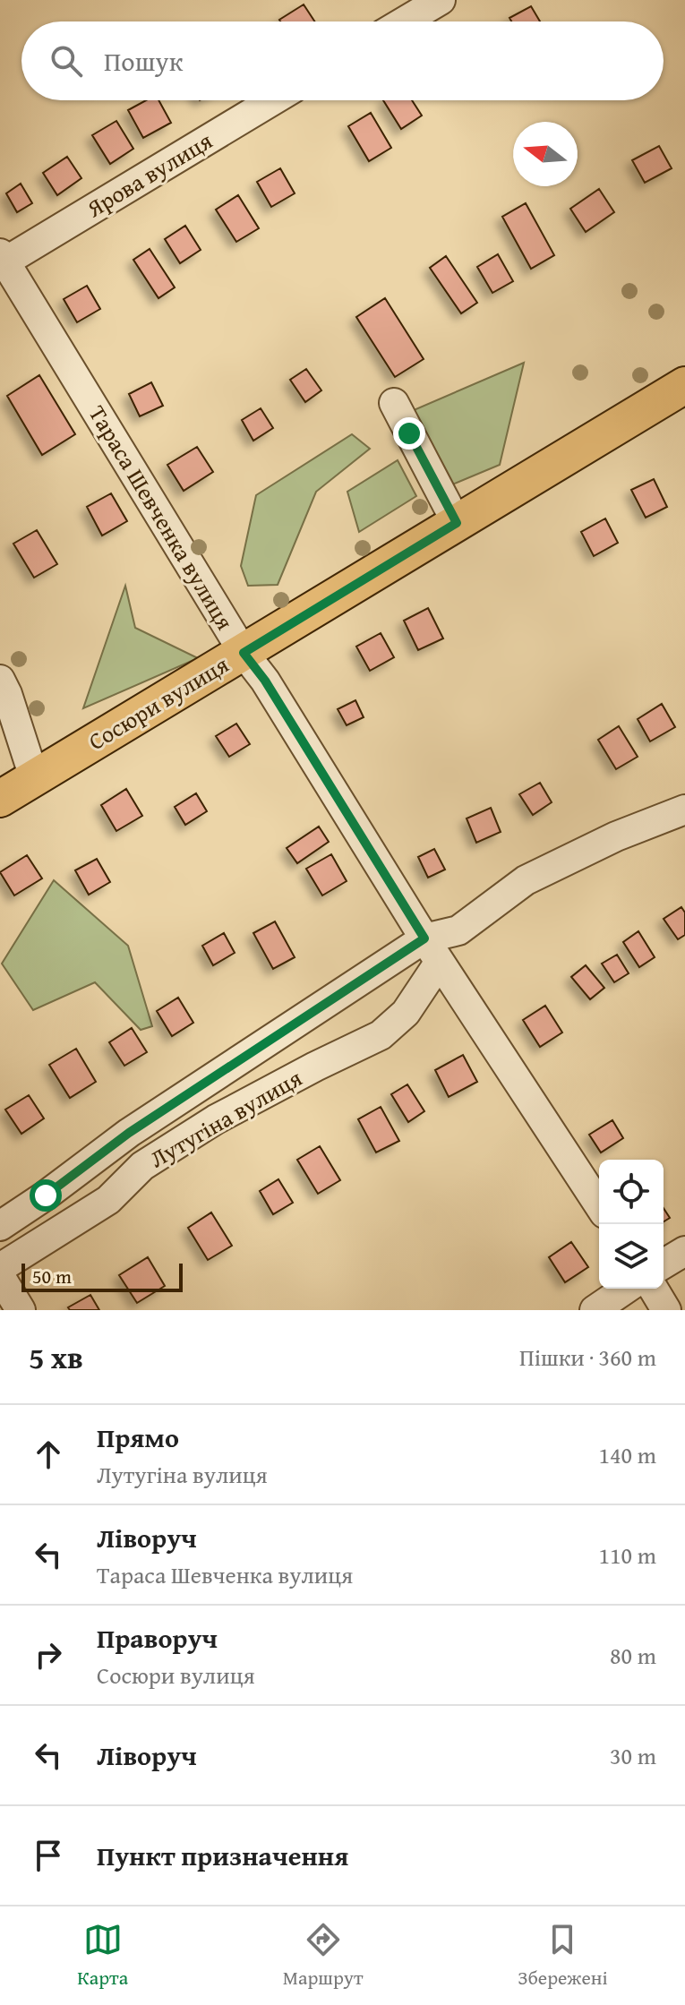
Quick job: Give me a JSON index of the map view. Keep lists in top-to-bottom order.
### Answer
{
  "streets": {
    "main road": ["Сосюри вулиця"],
    "street": ["Ярова вулиця", "Тараса Шевченка вулиця", "Лутугіна вулиця"]
  },
  "crossings": [
    ["Ярова вулиця", "Тараса Шевченка вулиця"],
    ["Тараса Шевченка вулиця", "Сосюри вулиця"],
    ["Тараса Шевченка вулиця", "Лутугіна вулиця"]
  ],
  "scale_bar": "50 m",
  "north": "left",
  "page": {
    "search": "Пошук",
    "scale": "50 m",
    "heading": ["5 хв", "Пішки · 360 m"],
    "list": [
      ["Прямо", "Лутугіна вулиця", "140 m"],
      ["Ліворуч", "Тараса Шевченка вулиця", "110 m"],
      ["Праворуч", "Сосюри вулиця", "80 m"],
      ["Ліворуч", "30 m"],
      "Пункт призначення"
    ],
    "nav": ["Карта", "Маршрут", "Збережені"]
  }
}
